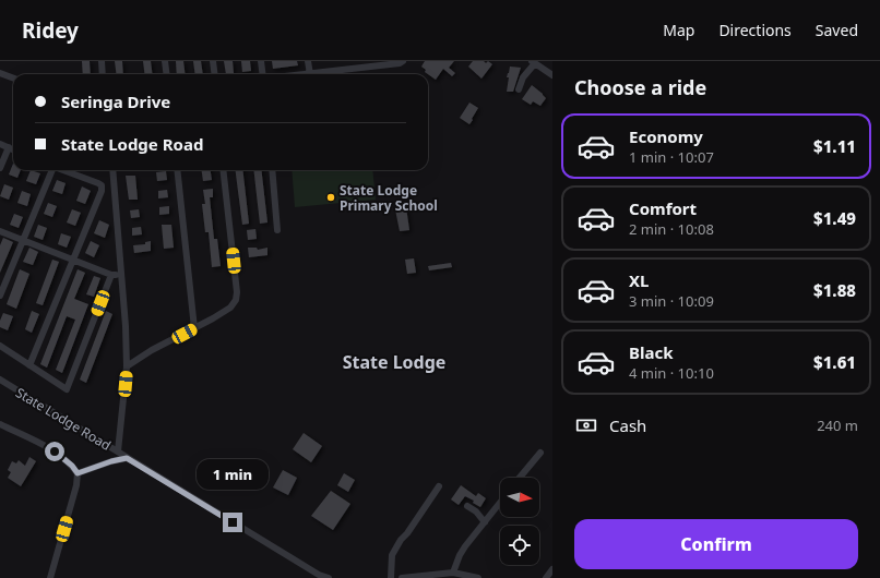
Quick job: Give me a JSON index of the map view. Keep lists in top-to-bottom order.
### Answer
{
  "streets": {
    "street": ["State Lodge Road"]
  },
  "districts": ["State Lodge"],
  "places": ["State Lodge Primary School"],
  "north": "right",
  "page": {
    "header": "Ridey",
    "nav": ["Map", "Directions", "Saved"],
    "heading": "Choose a ride",
    "banner": ["Seringa Drive", "State Lodge Road"],
    "list": [
      {
        "name": "Economy",
        "note": "1 min · 10:07",
        "value": "$1.11"
      },
      {
        "name": "Comfort",
        "note": "2 min · 10:08",
        "value": "$1.49"
      },
      {
        "name": "XL",
        "note": "3 min · 10:09",
        "value": "$1.88"
      },
      {
        "name": "Black",
        "note": "4 min · 10:10",
        "value": "$1.61"
      }
    ],
    "pay": ["Cash", "240 m"],
    "bubble": "1 min",
    "buttons": "Confirm"
  }
}
